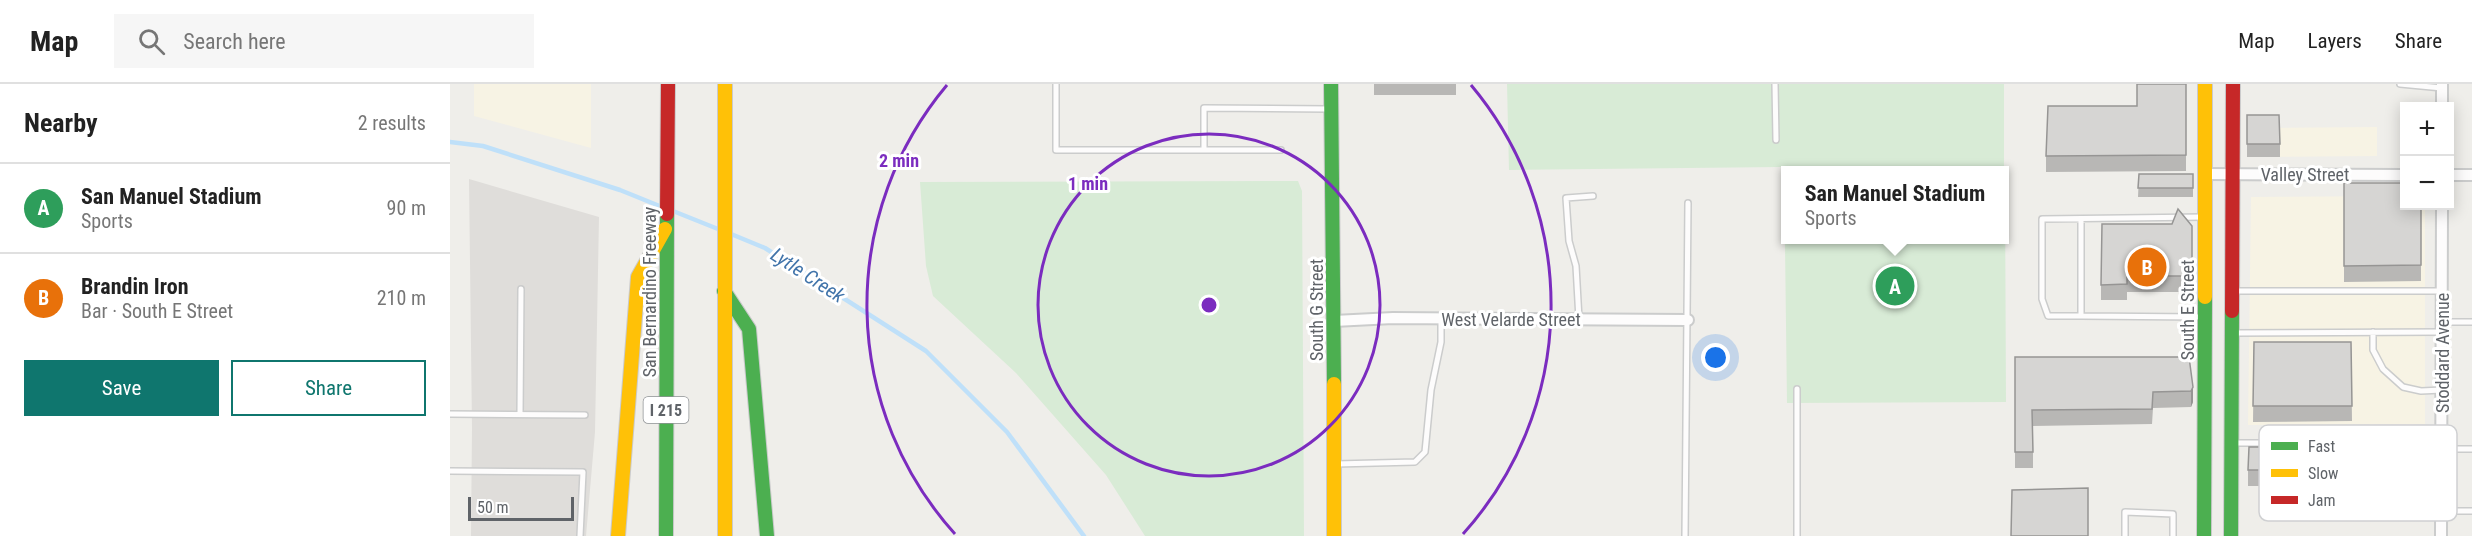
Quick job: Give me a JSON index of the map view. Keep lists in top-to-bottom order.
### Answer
{
  "streets": {
    "main road": [
      "San Bernardino Freeway",
      "South G Street",
      "South E Street",
      "I 215"
    ],
    "street": ["Valley Street", "West Velarde Street", "Stoddard Avenue"]
  },
  "crossings": [
    ["Valley Street", "South E Street"],
    ["South G Street", "West Velarde Street"]
  ],
  "water": ["Lytle Creek"],
  "legend": ["Fast", "Slow", "Jam"],
  "scale_bar": "50 m",
  "page": {
    "header": "Map",
    "search": "Search here",
    "nav": ["Map", "Layers", "Share"],
    "heading": ["Nearby", "2 results"],
    "map_buttons": ["+", "−"],
    "list": [
      {
        "mark": "A",
        "name": "San Manuel Stadium",
        "note": "Sports",
        "value": "90 m"
      },
      {
        "mark": "B",
        "name": "Brandin Iron",
        "note": "Bar · South E Street",
        "value": "210 m"
      }
    ],
    "popup": ["San Manuel Stadium", "Sports"],
    "pins": ["B", "A"],
    "buttons": ["Save", "Share"],
    "scale": "50 m"
  },
  "rings": ["2 min", "1 min"]
}
